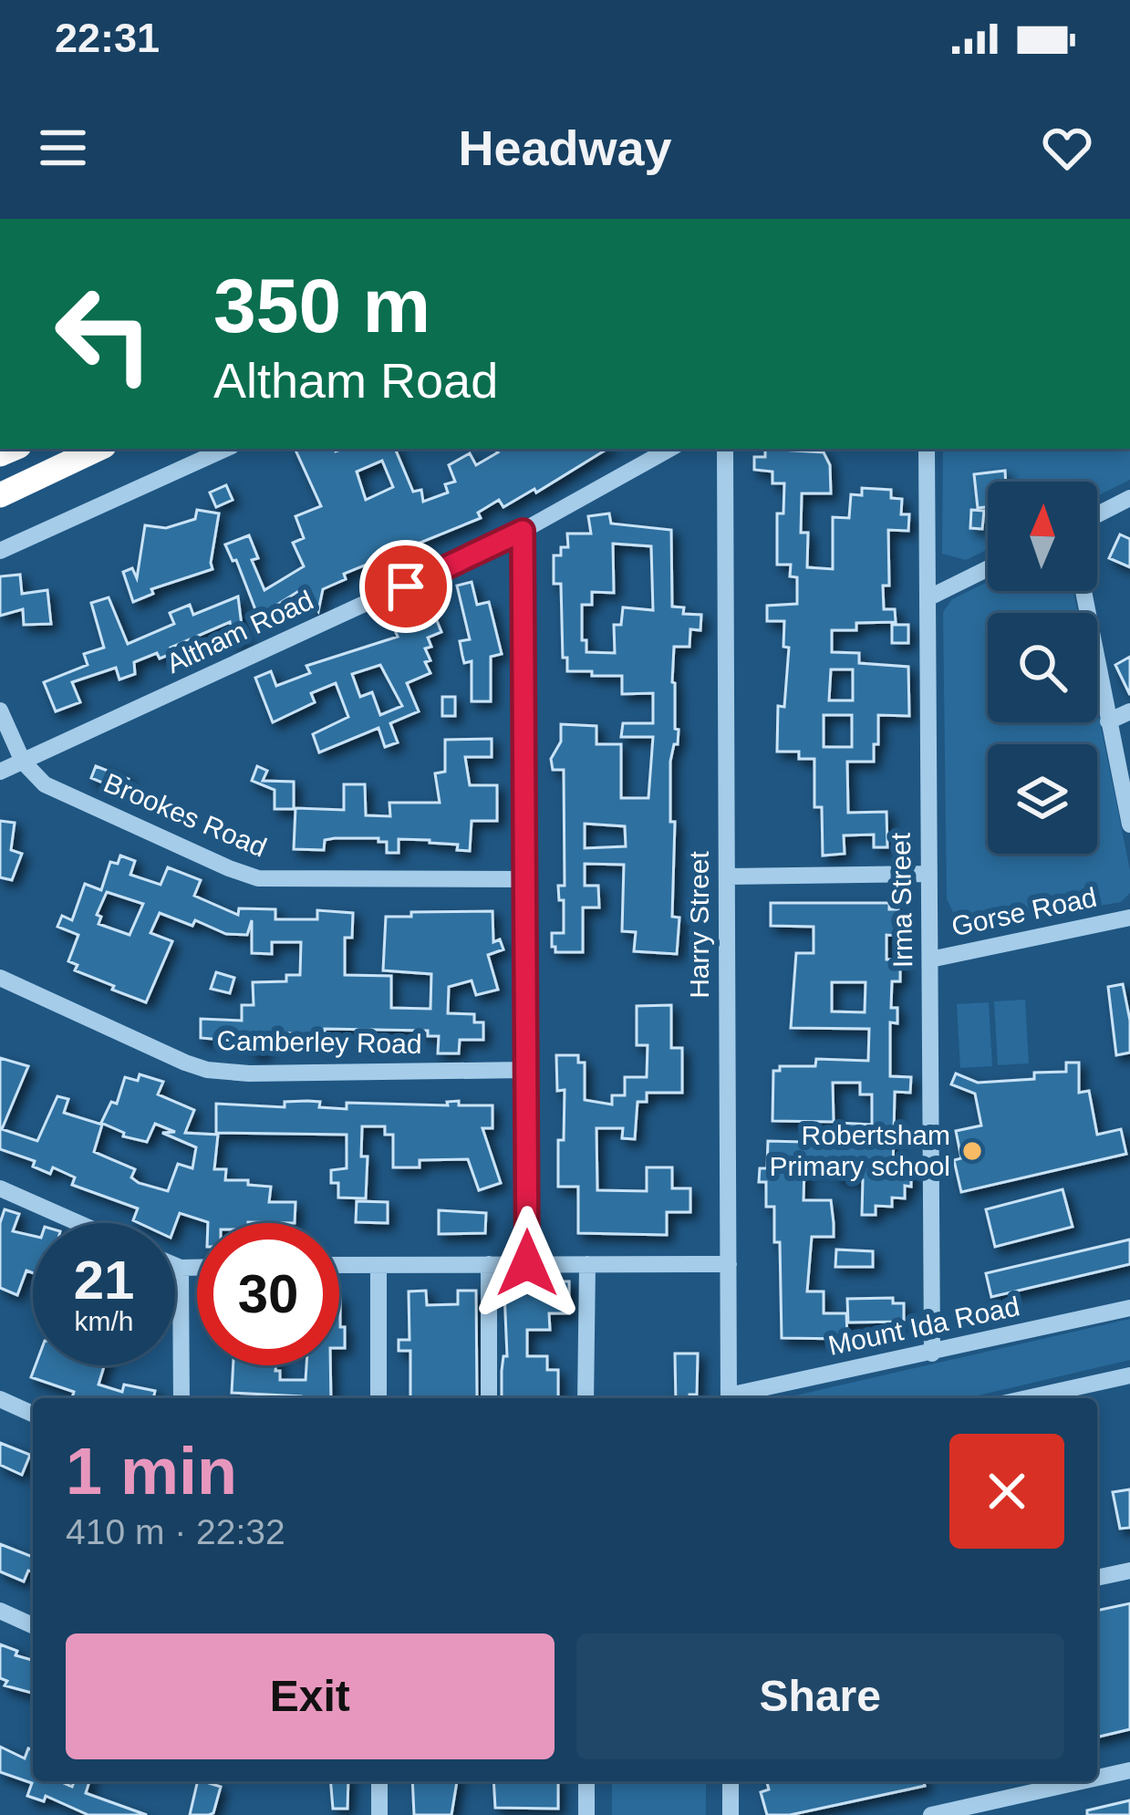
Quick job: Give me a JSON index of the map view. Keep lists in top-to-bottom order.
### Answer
{
  "streets": {
    "street": [
      "Altham Road",
      "Brookes Road",
      "Irma Street",
      "Gorse Road",
      "Harry Street",
      "Camberley Road",
      "Mount Ida Road"
    ]
  },
  "crossings": [
    ["Altham Road", "Brookes Road"],
    ["Irma Street", "Gorse Road"],
    ["Irma Street", "Mount Ida Road"]
  ],
  "places": ["Robertsham Primary school"],
  "north": "top",
  "page": {
    "status": "22:31",
    "header": "Headway",
    "turn": ["350 m", "Altham Road"],
    "speed": "21 km/h",
    "limit": "30",
    "heading": ["1 min", "410 m · 22:32"],
    "buttons": ["Exit", "Share"]
  }
}
